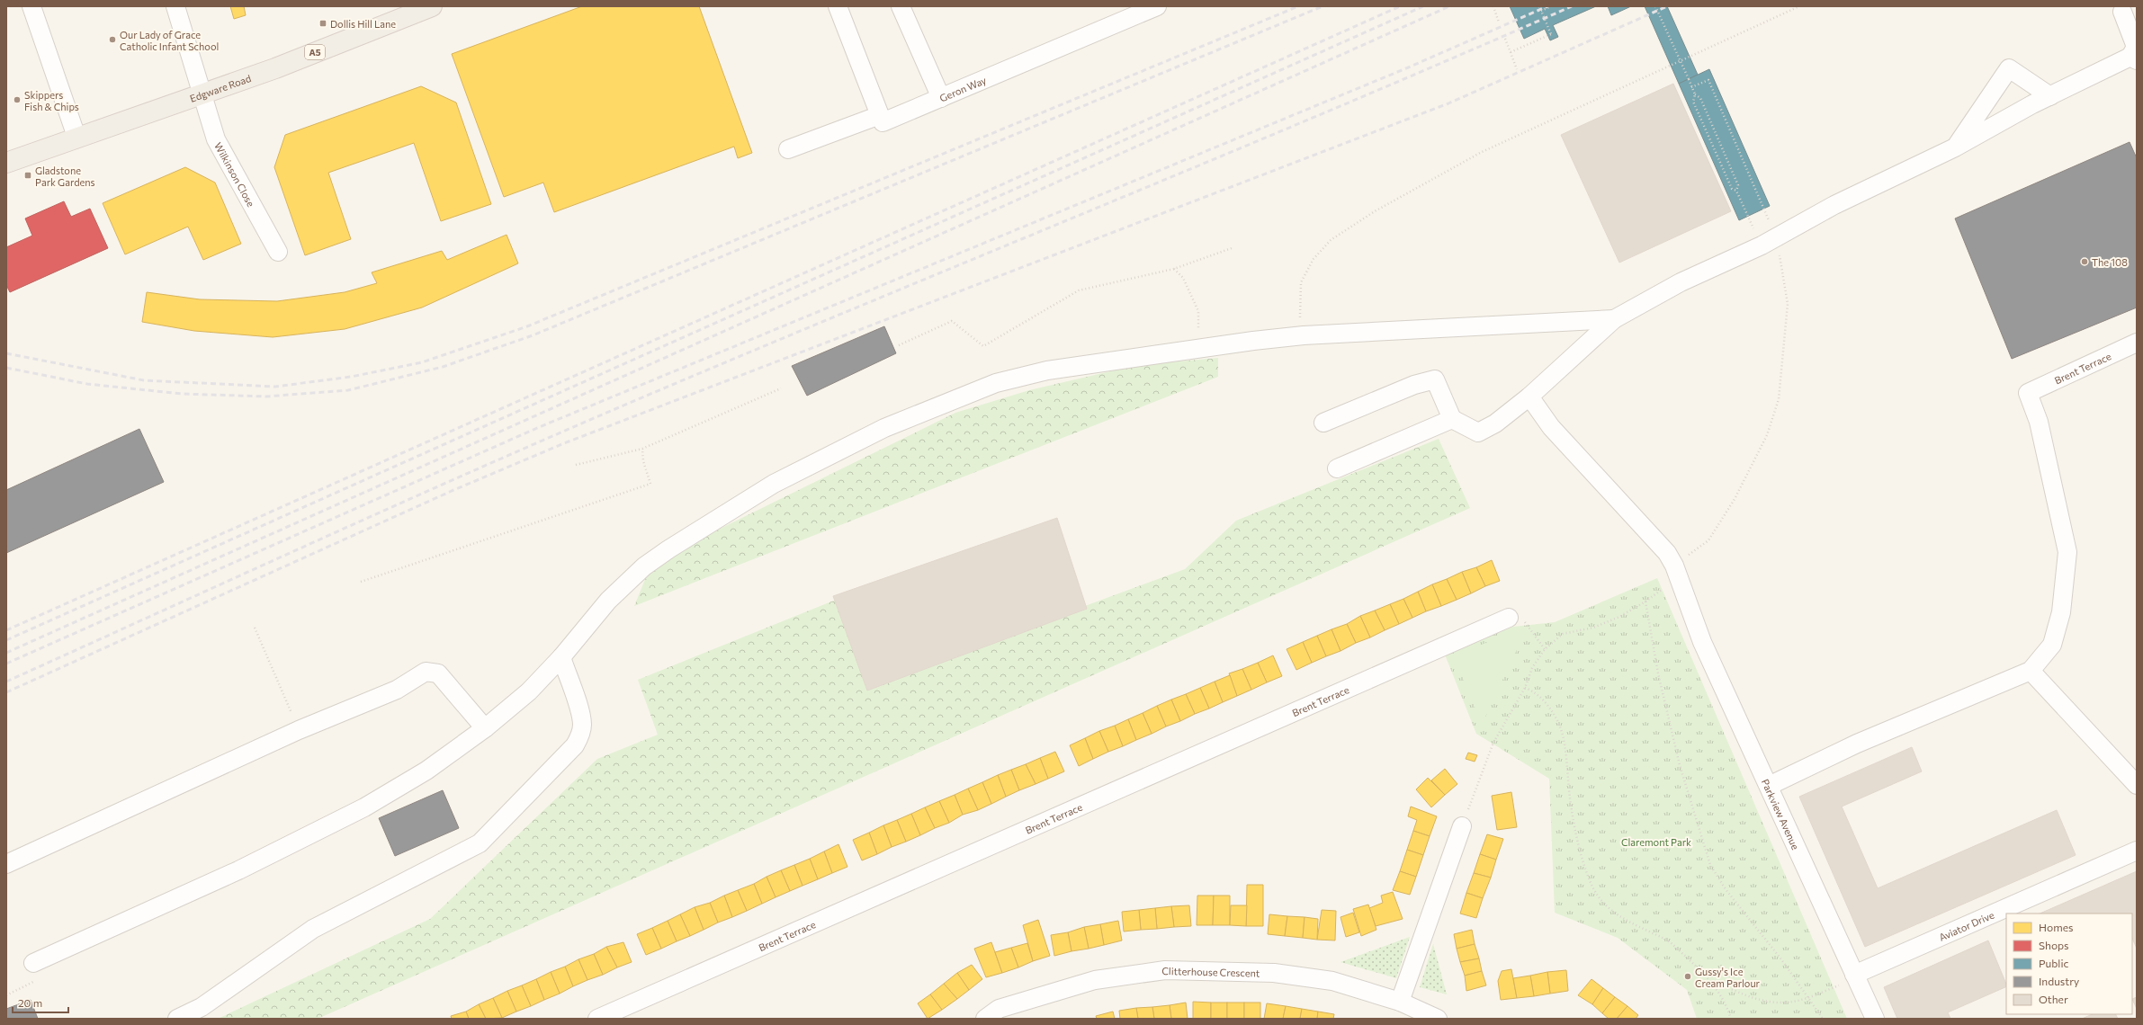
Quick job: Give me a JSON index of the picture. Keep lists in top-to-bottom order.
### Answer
{
  "streets": {
    "main road": ["A5", "Edgware Road"],
    "street": [
      "Geron Way",
      "Wilkinson Close",
      "Brent Terrace",
      "Parkview Avenue",
      "Aviator Drive",
      "Clitterhouse Crescent"
    ]
  },
  "crossings": [
    ["Edgware Road", "Wilkinson Close"],
    ["Parkview Avenue", "Aviator Drive"]
  ],
  "parks": ["Claremont Park"],
  "places": {
    "transit": ["Dollis Hill Lane", "Gladstone Park Gardens"],
    "other": [
      "Our Lady of Grace Catholic Infant School",
      "Skippers Fish & Chips",
      "The 108",
      "Gussy's Ice Cream Parlour"
    ]
  },
  "legend": [
    "Homes",
    "Shops",
    "Public",
    "Industry",
    "Other"
  ],
  "scale_bar": "20 m"
}
